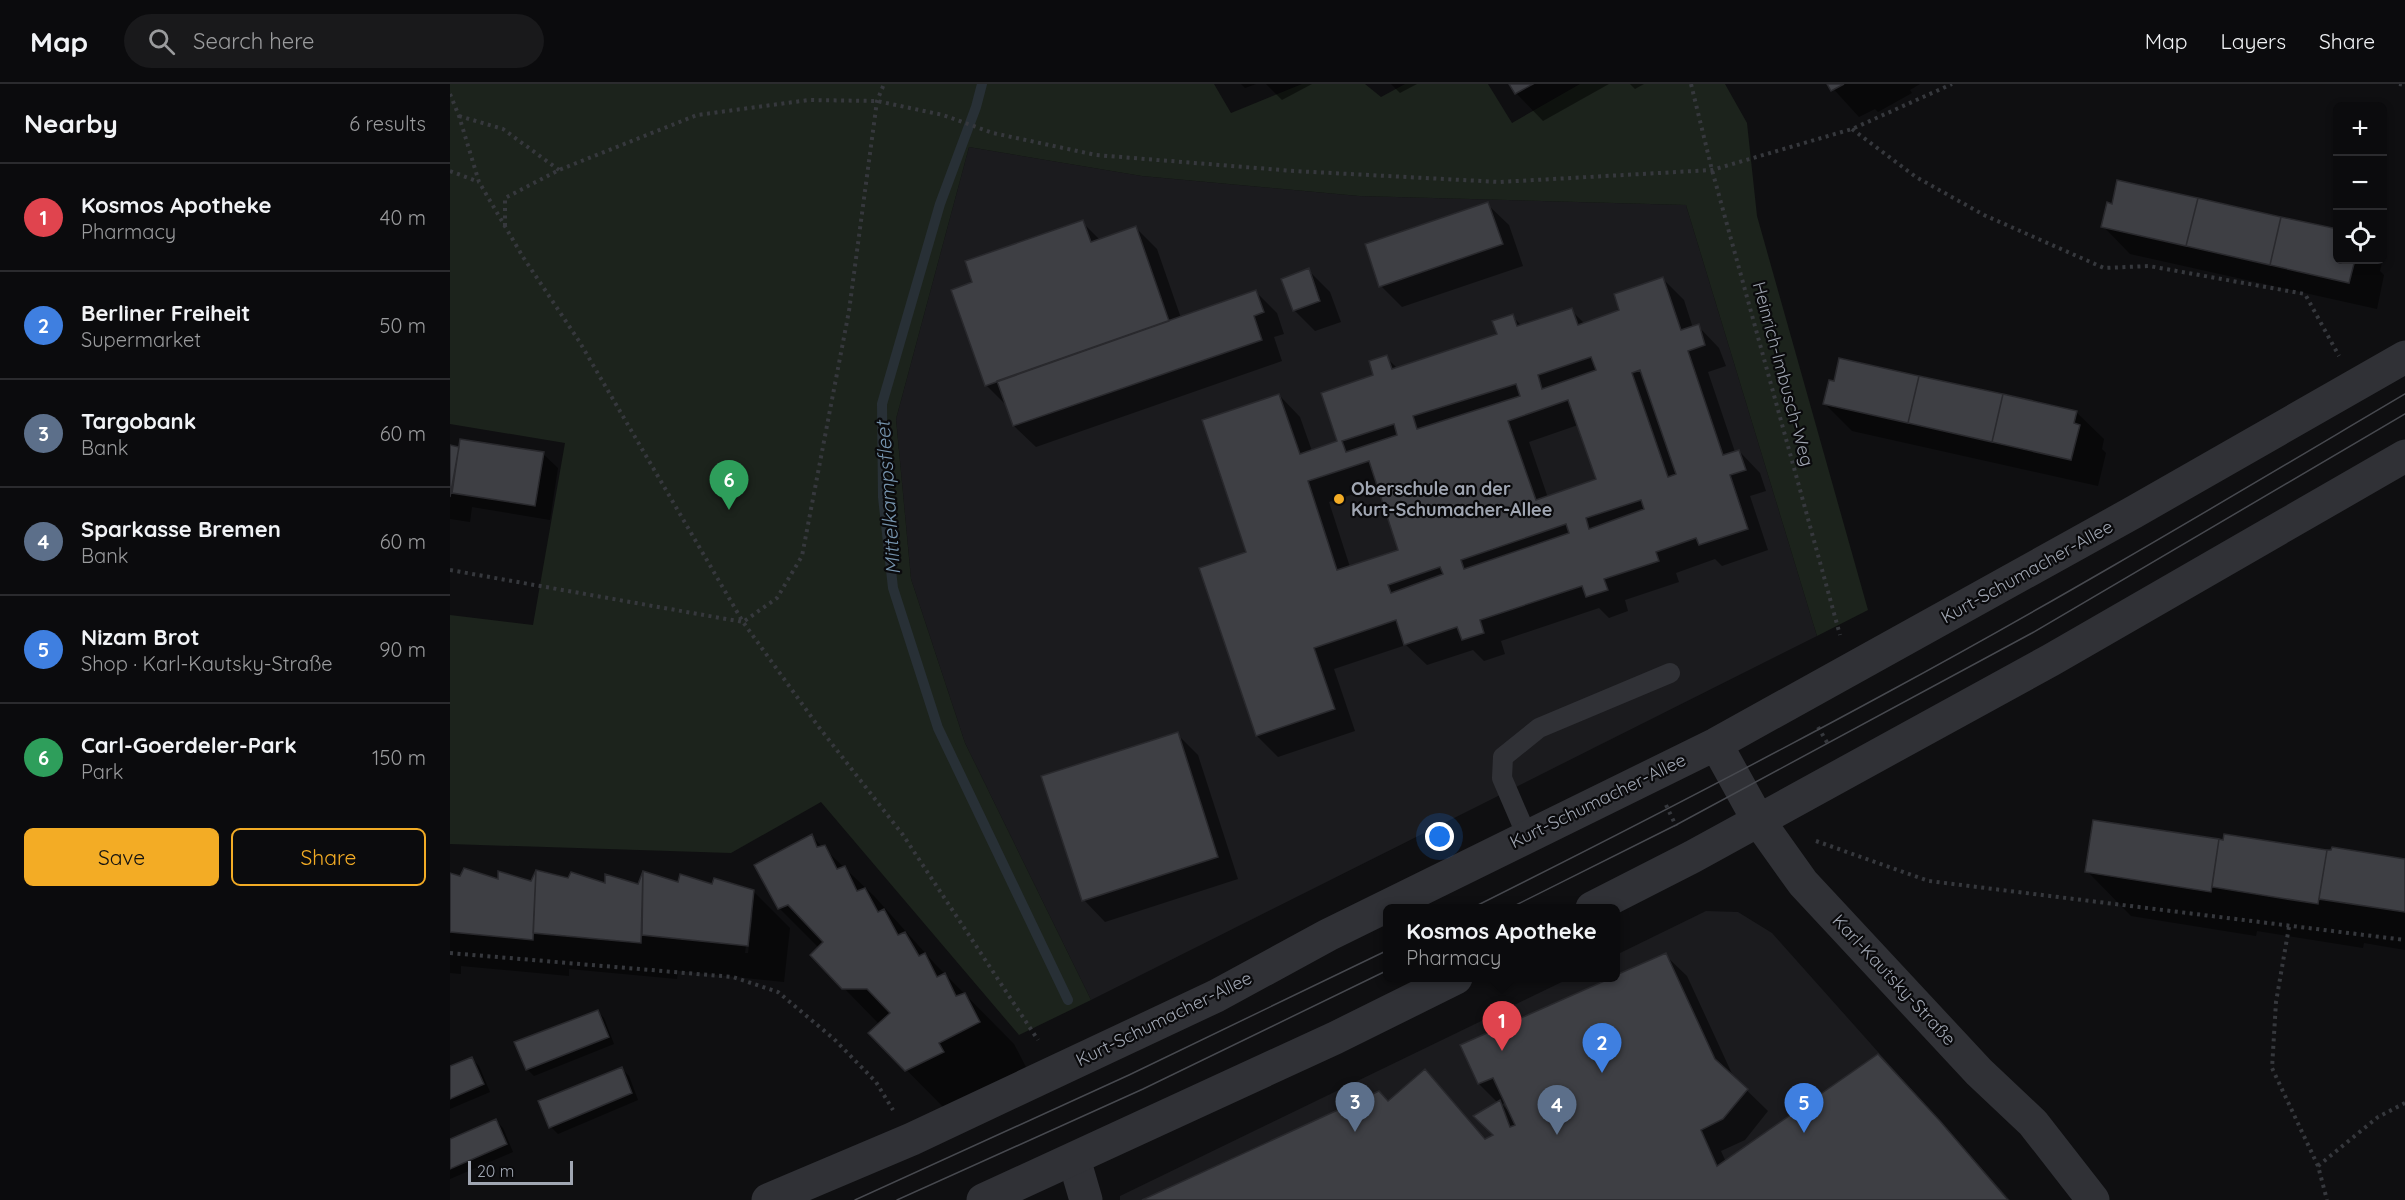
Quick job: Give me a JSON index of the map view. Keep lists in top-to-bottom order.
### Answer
{
  "streets": {
    "street": ["Kurt-Schumacher-Allee", "Karl-Kautsky-Straße"],
    "path": ["Heinrich-Imbusch-Weg"]
  },
  "crossings": [
    ["Heinrich-Imbusch-Weg", "Kurt-Schumacher-Allee"],
    ["Kurt-Schumacher-Allee", "Karl-Kautsky-Straße"]
  ],
  "water": ["Mittelkampsfleet"],
  "places": ["Oberschule an der Kurt-Schumacher-Allee"],
  "scale_bar": "20 m",
  "page": {
    "header": "Map",
    "search": "Search here",
    "nav": ["Map", "Layers", "Share"],
    "heading": ["Nearby", "6 results"],
    "map_buttons": ["+", "−"],
    "list": [
      {
        "mark": "1",
        "name": "Kosmos Apotheke",
        "note": "Pharmacy",
        "value": "40 m"
      },
      {
        "mark": "2",
        "name": "Berliner Freiheit",
        "note": "Supermarket",
        "value": "50 m"
      },
      {
        "mark": "3",
        "name": "Targobank",
        "note": "Bank",
        "value": "60 m"
      },
      {
        "mark": "4",
        "name": "Sparkasse Bremen",
        "note": "Bank",
        "value": "60 m"
      },
      {
        "mark": "5",
        "name": "Nizam Brot",
        "note": "Shop · Karl-Kautsky-Straße",
        "value": "90 m"
      },
      {
        "mark": "6",
        "name": "Carl-Goerdeler-Park",
        "note": "Park",
        "value": "150 m"
      }
    ],
    "pins": [
      "6",
      "1",
      "2",
      "3",
      "5",
      "4"
    ],
    "buttons": ["Save", "Share"],
    "popup": ["Kosmos Apotheke", "Pharmacy"],
    "scale": "20 m"
  }
}
